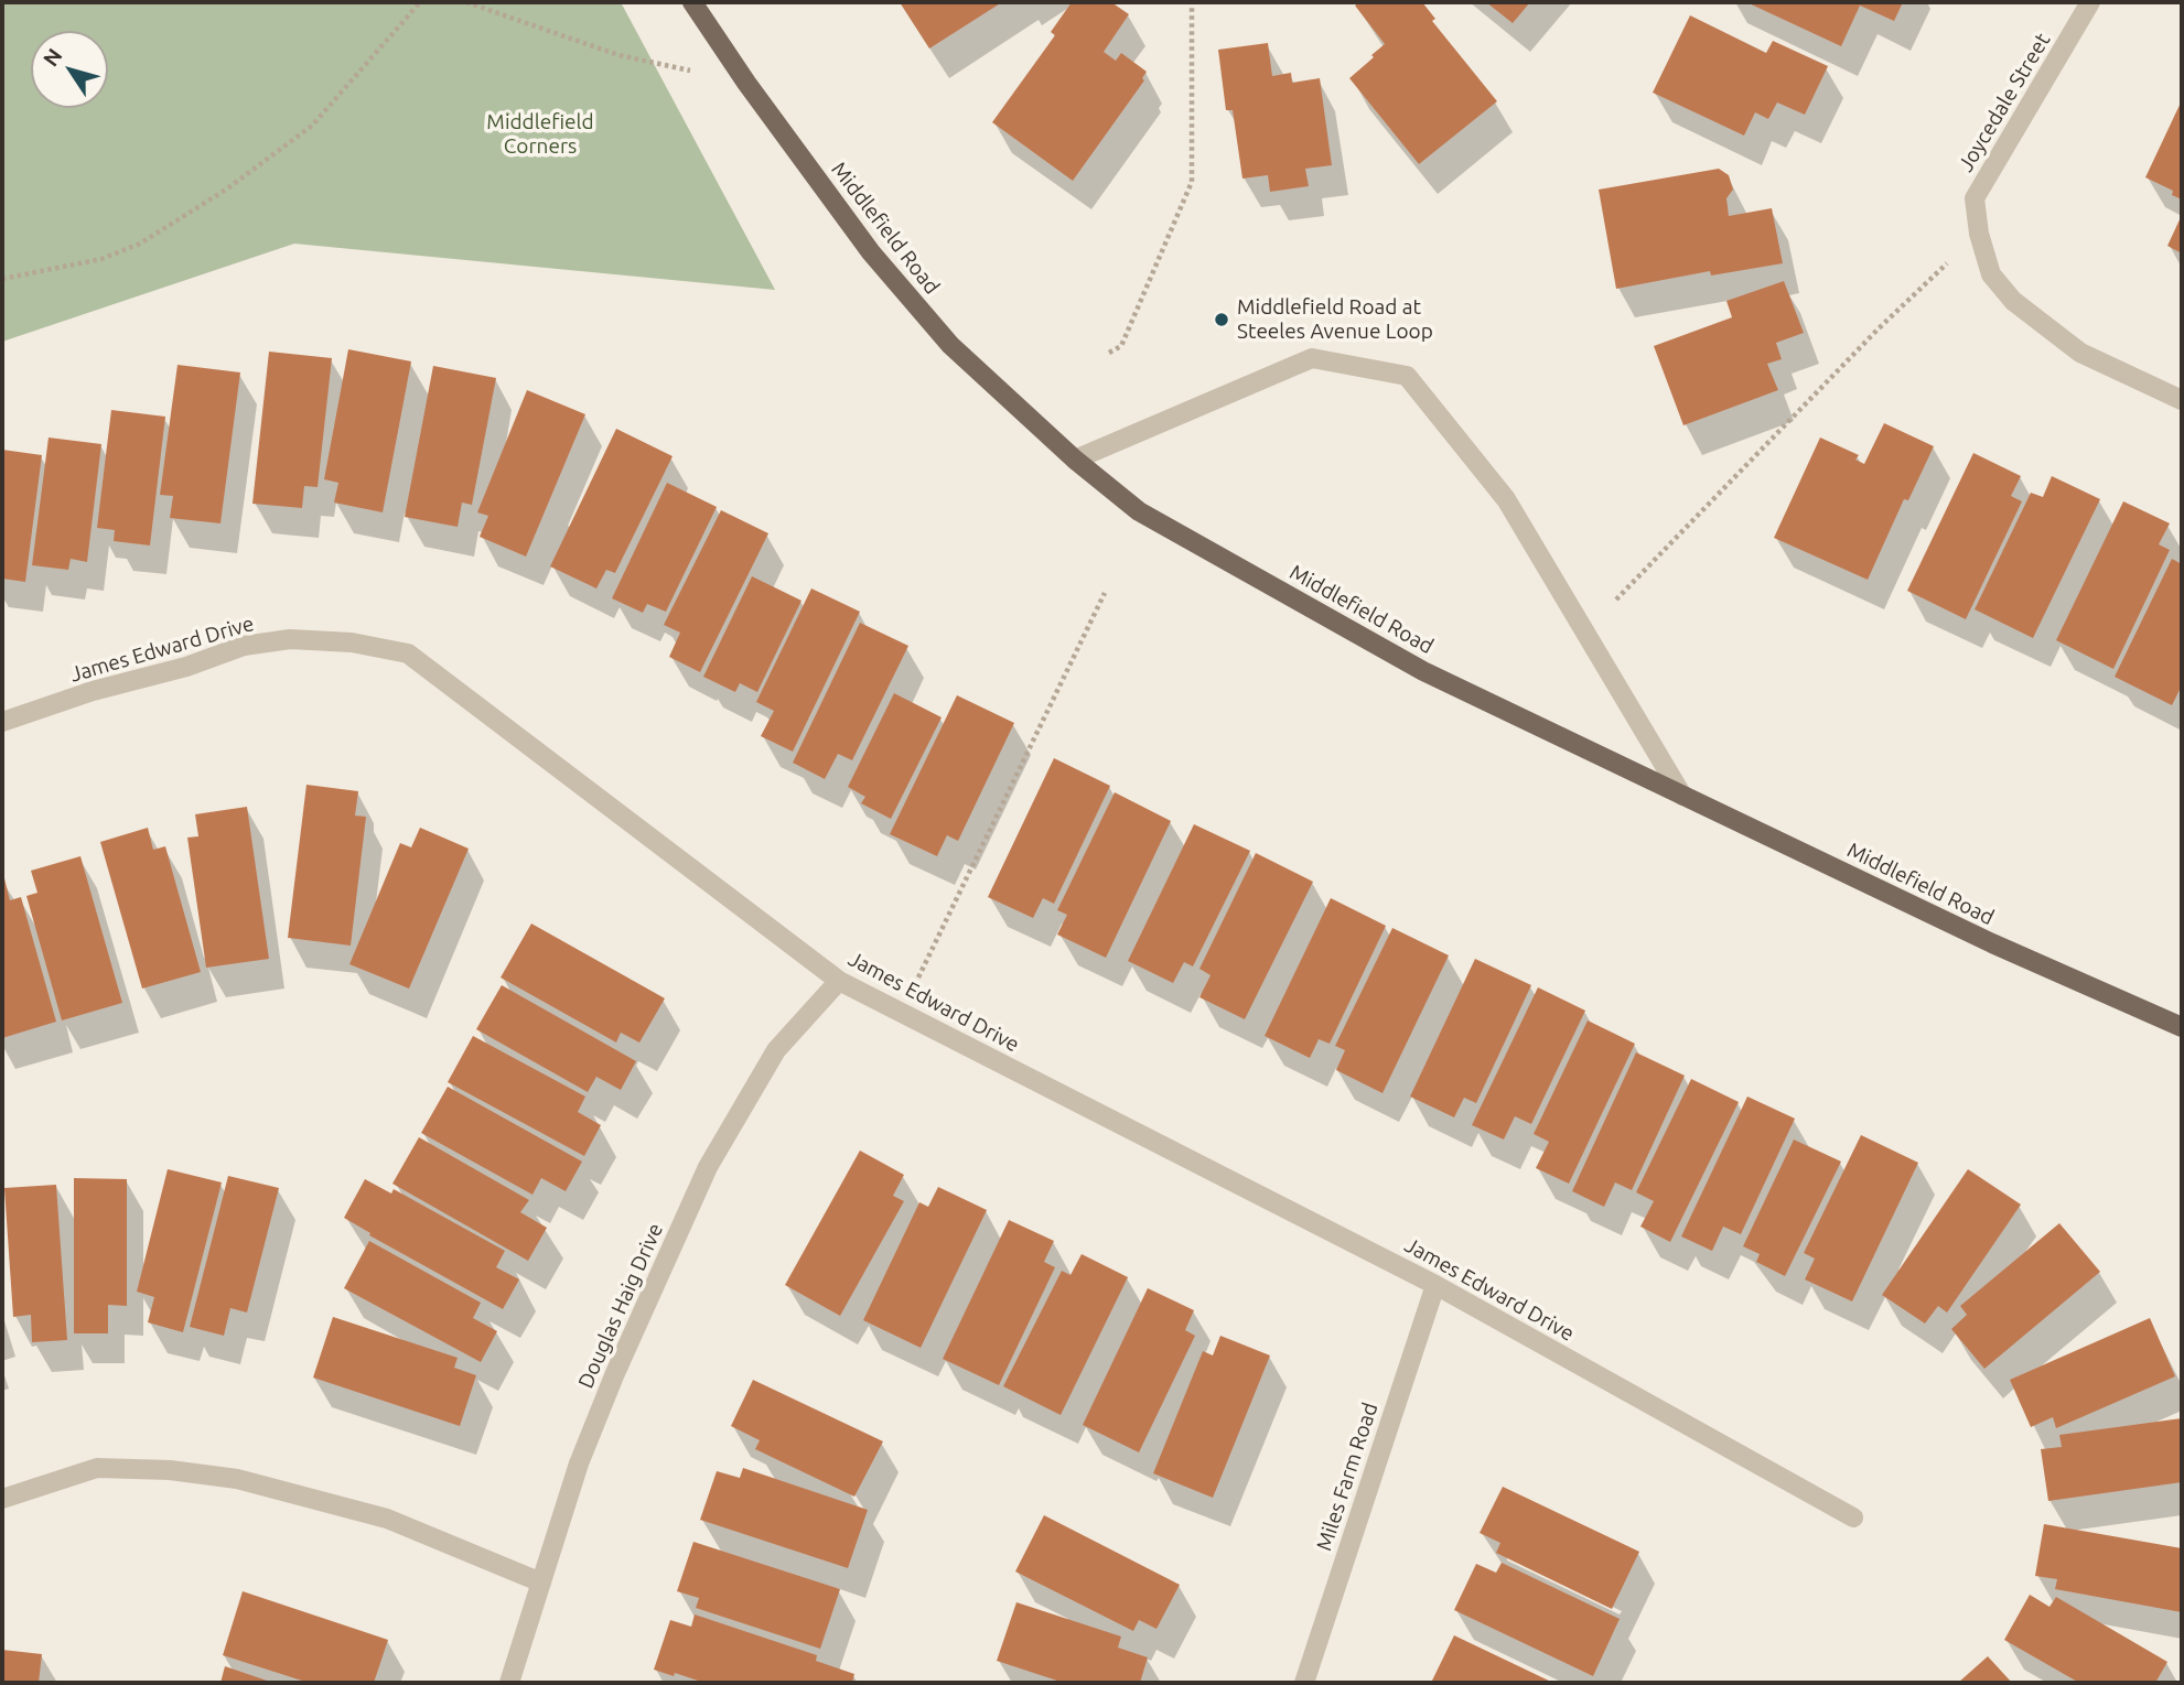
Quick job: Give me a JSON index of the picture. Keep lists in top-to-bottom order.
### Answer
{
  "streets": {
    "main road": ["Middlefield Road"],
    "street": [
      "Joycedale Street",
      "James Edward Drive",
      "Douglas Haig Drive",
      "Miles Farm Road"
    ]
  },
  "crossings": [
    ["James Edward Drive", "Douglas Haig Drive"],
    ["James Edward Drive", "Miles Farm Road"]
  ],
  "parks": ["Middlefield Corners"],
  "places": ["Middlefield Road at Steeles Avenue Loop"],
  "north": "top left"
}
